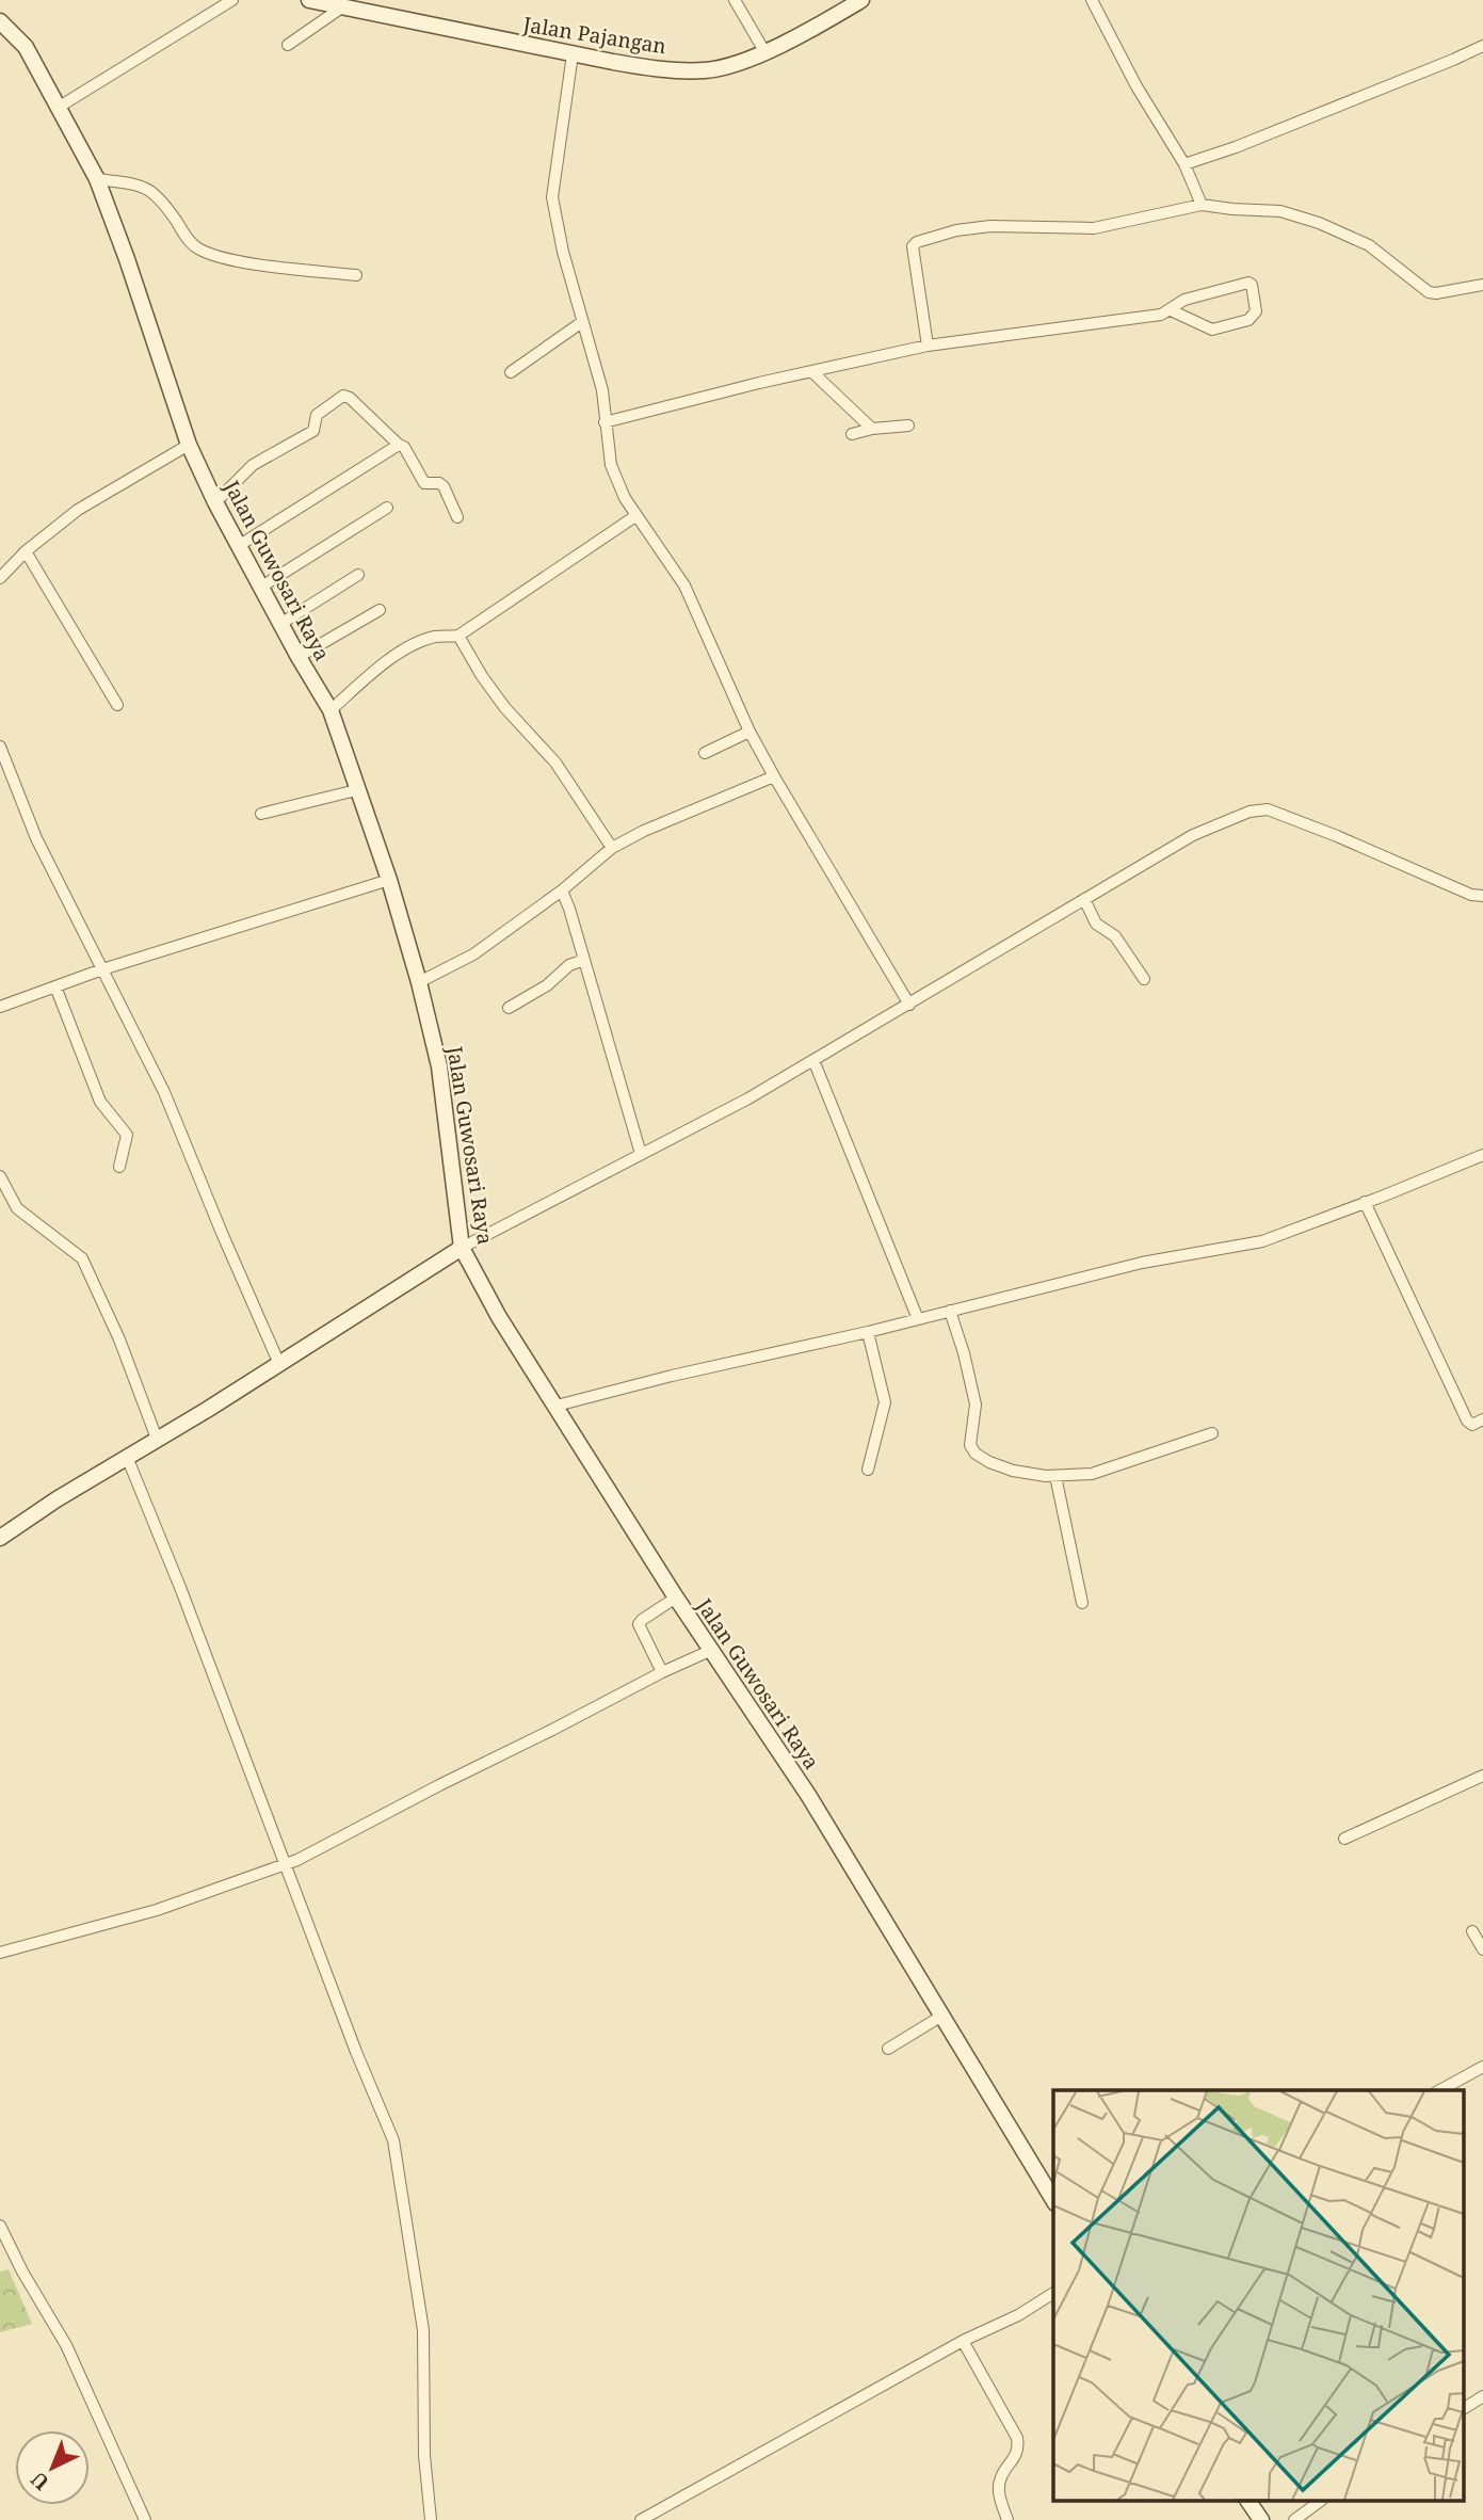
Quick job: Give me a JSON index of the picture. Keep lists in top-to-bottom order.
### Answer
{
  "streets": {
    "street": ["Jalan Pajangan", "Jalan Guwosari Raya"]
  },
  "north": "bottom left"
}
